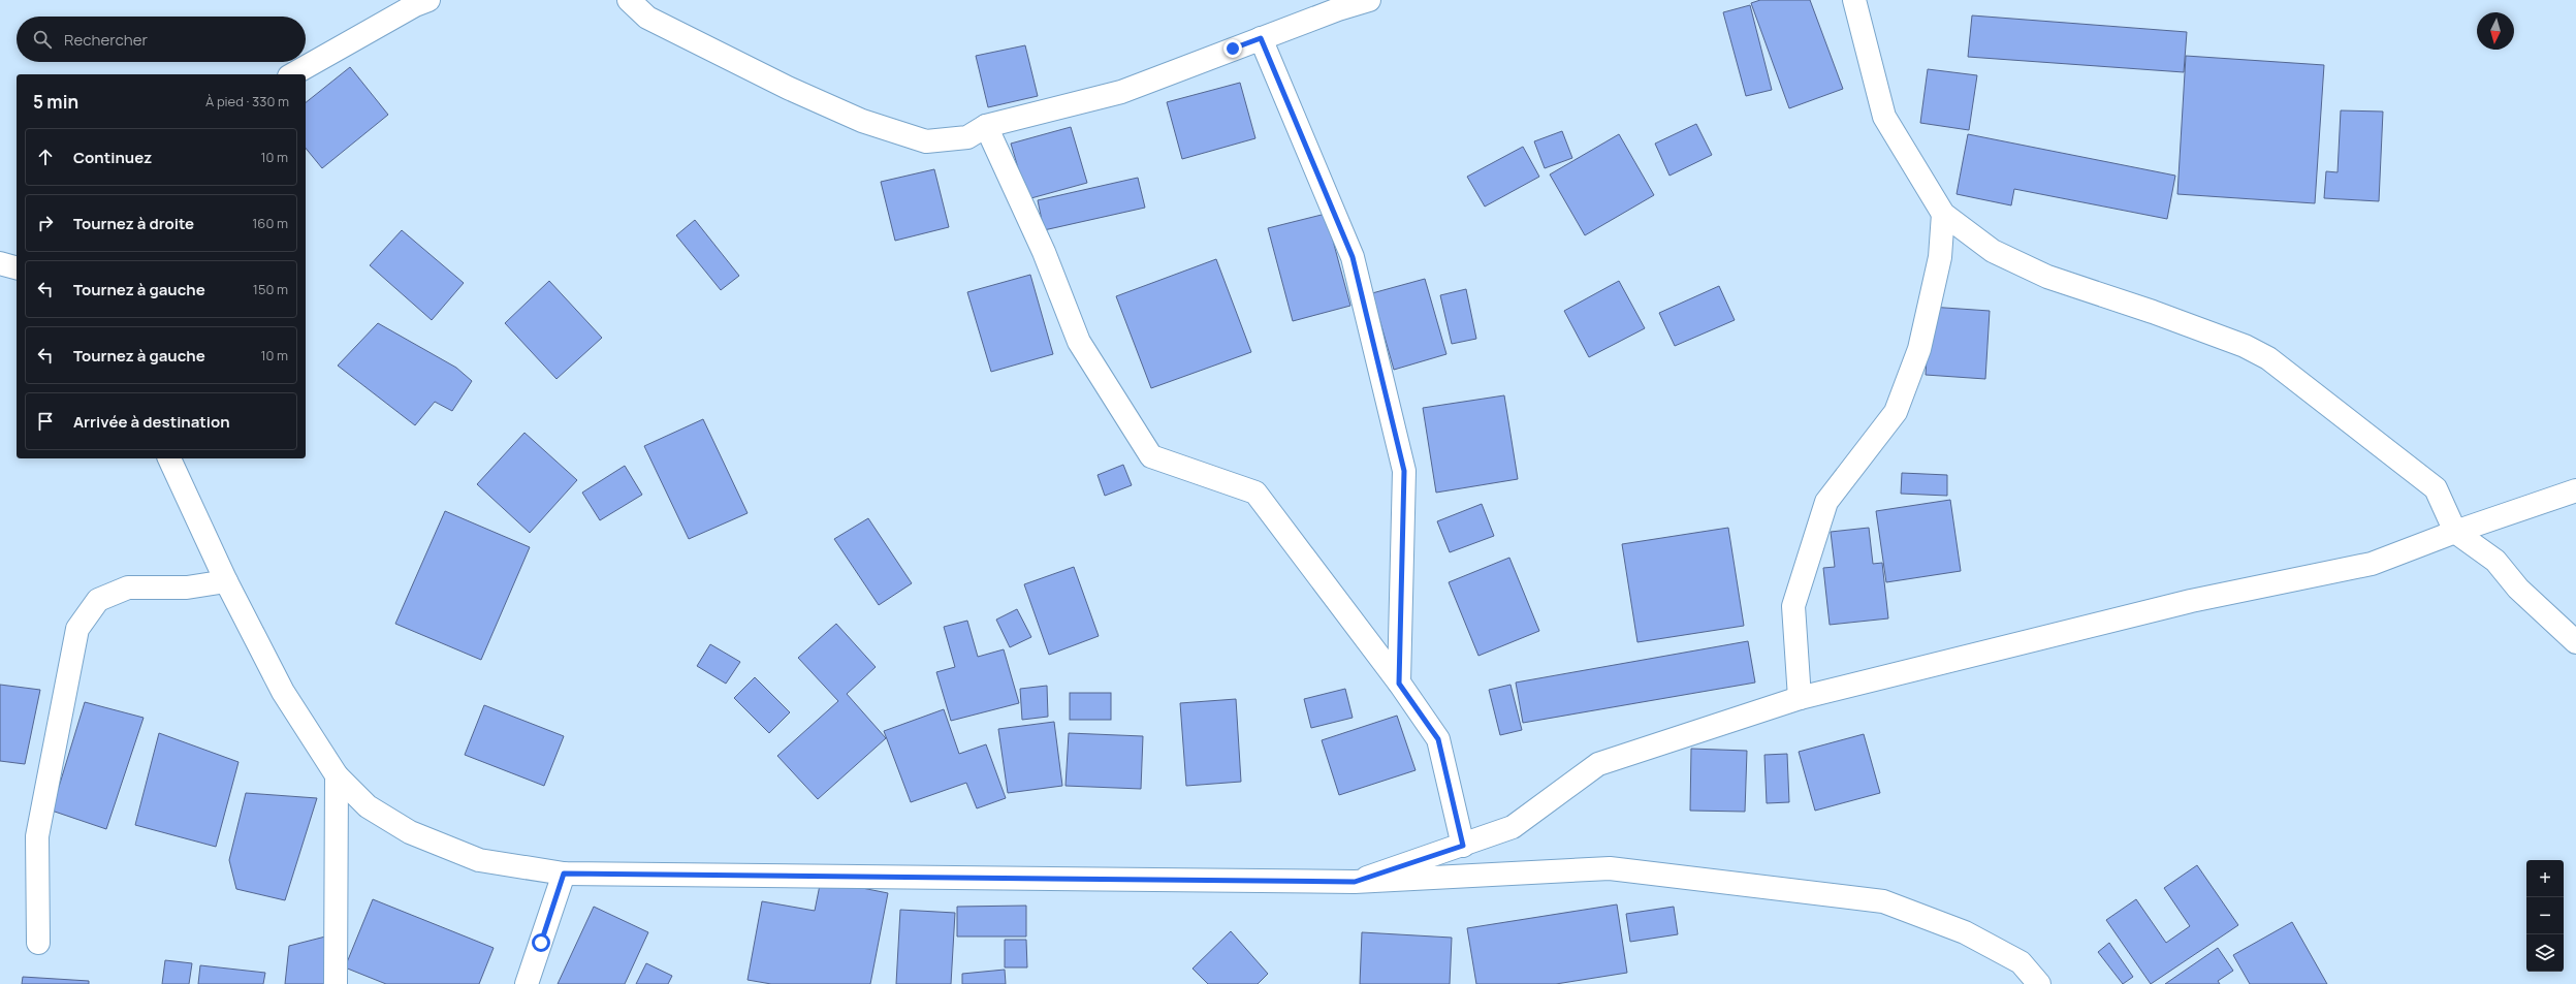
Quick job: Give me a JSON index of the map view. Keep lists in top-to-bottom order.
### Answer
{
  "north": "bottom",
  "page": {
    "search": "Rechercher",
    "heading": ["5 min", "À pied · 330 m"],
    "list": [
      ["Continuez", "10 m"],
      ["Tournez à droite", "160 m"],
      ["Tournez à gauche", "150 m"],
      ["Tournez à gauche", "10 m"],
      "Arrivée à destination"
    ],
    "map_buttons": ["+", "−"]
  }
}
